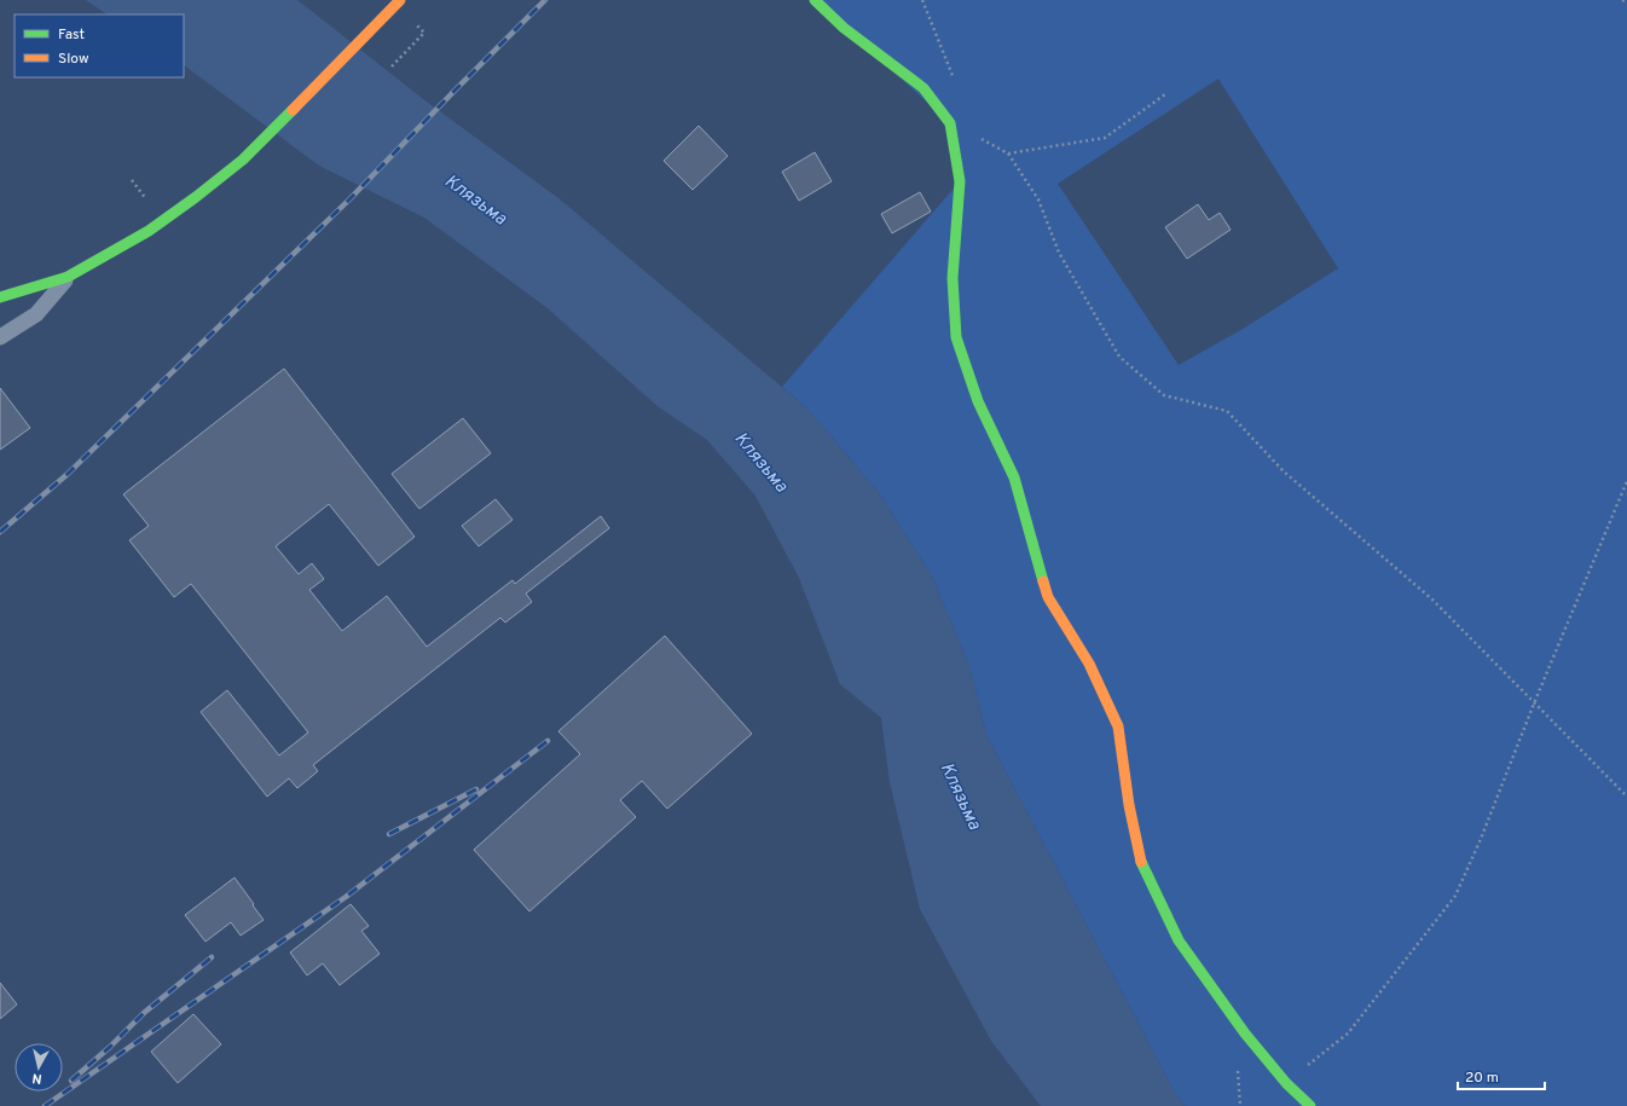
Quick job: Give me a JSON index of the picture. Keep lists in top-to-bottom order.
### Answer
{
  "water": ["Клязьма"],
  "legend": ["Fast", "Slow"],
  "scale_bar": "20 m",
  "north": "bottom"
}
